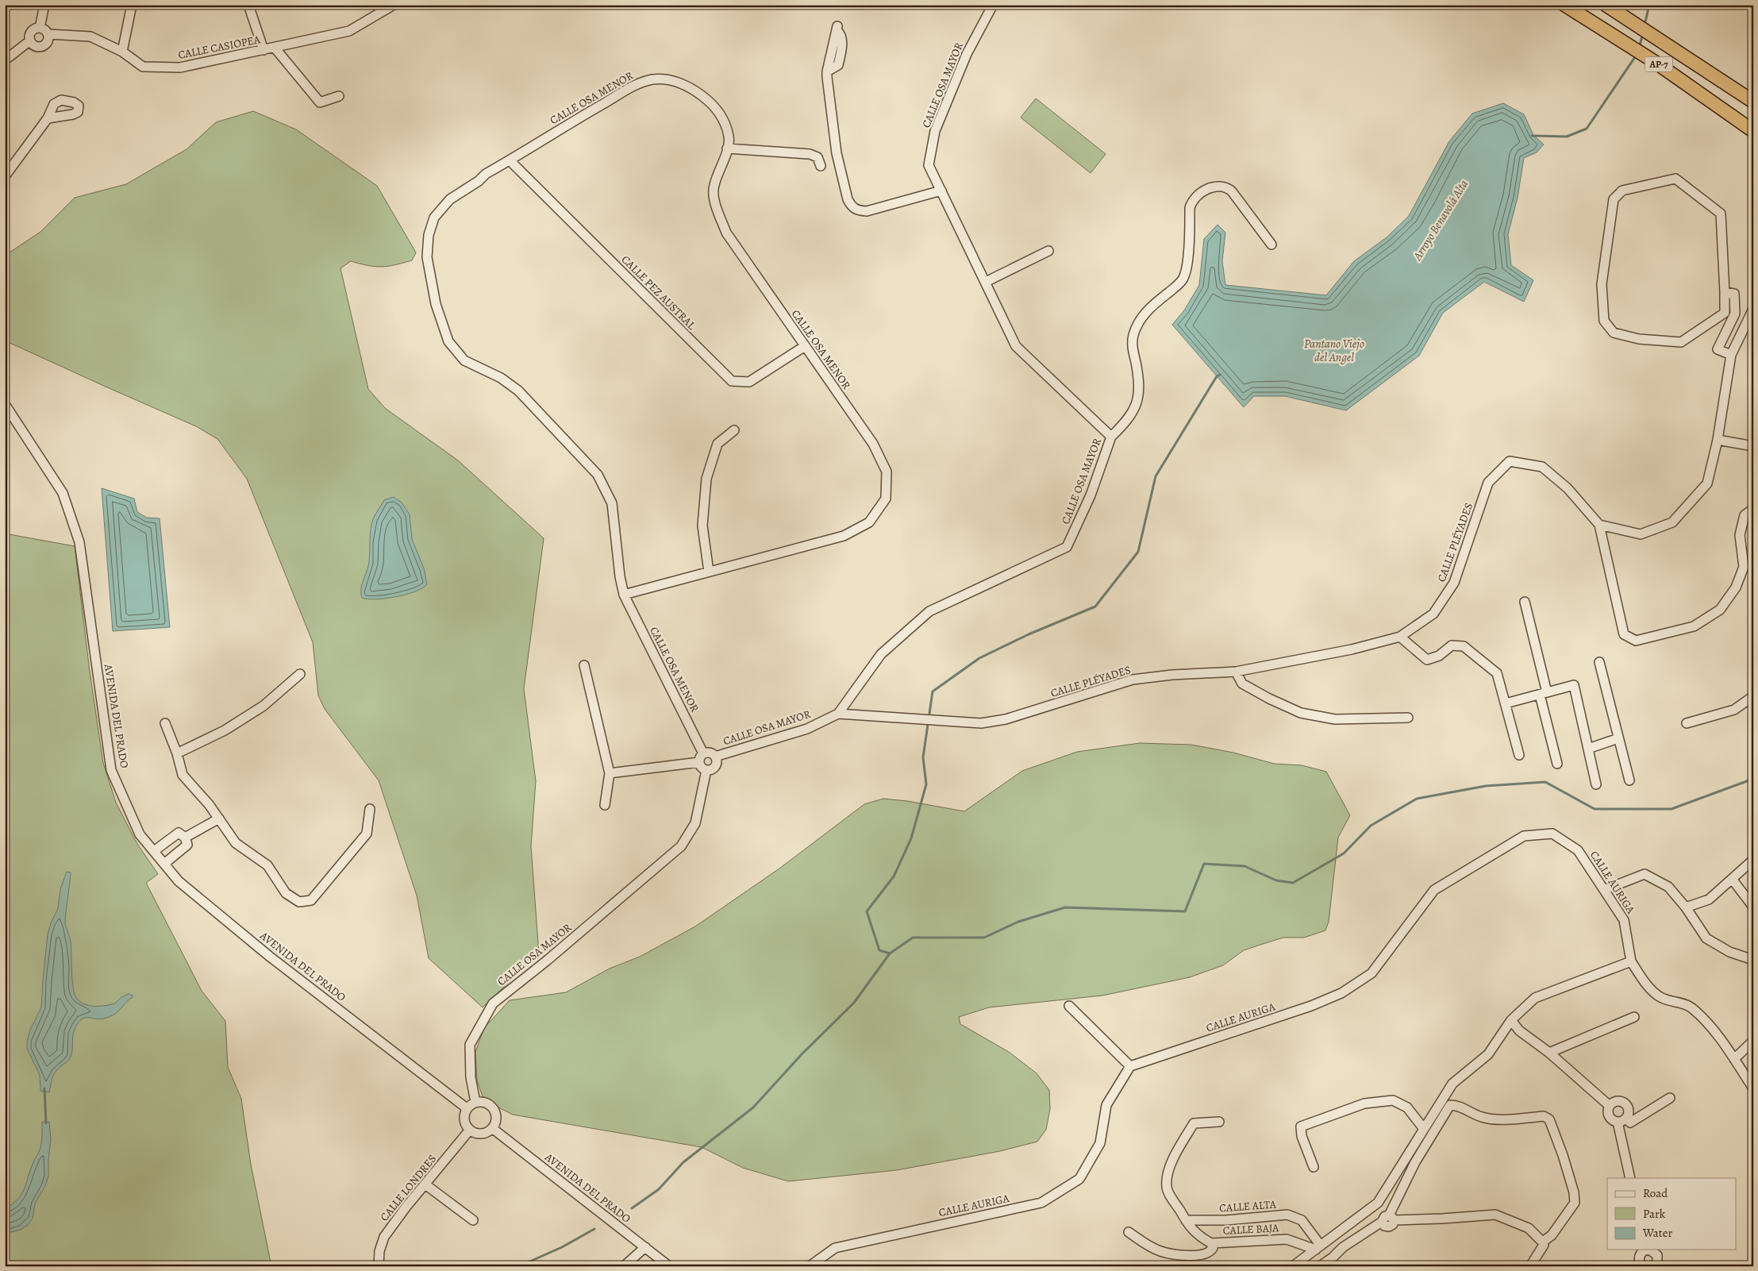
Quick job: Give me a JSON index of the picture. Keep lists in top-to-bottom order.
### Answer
{
  "streets": {
    "highway": ["AP-7"],
    "street": [
      "CALLE CASIOPEA",
      "CALLE OSA MAYOR",
      "CALLE OSA MENOR",
      "CALLE PEZ AUSTRAL",
      "CALLE PLÉYADES",
      "AVENIDA DEL PRADO",
      "CALLE AURIGA",
      "CALLE LONDRES",
      "CALLE ALTA",
      "CALLE BAJA"
    ]
  },
  "crossings": [
    ["CALLE OSA MAYOR", "CALLE OSA MENOR"],
    ["CALLE OSA MAYOR", "CALLE PLÉYADES"],
    ["CALLE OSA MAYOR", "AVENIDA DEL PRADO"],
    ["CALLE OSA MAYOR", "CALLE LONDRES"],
    ["CALLE OSA MENOR", "CALLE PEZ AUSTRAL"],
    ["AVENIDA DEL PRADO", "CALLE LONDRES"],
    ["CALLE ALTA", "CALLE BAJA"]
  ],
  "water": ["Arroyo Benavolá Alta", "Pantano Viejo del Angel"],
  "legend": ["Road", "Park", "Water"]
}
